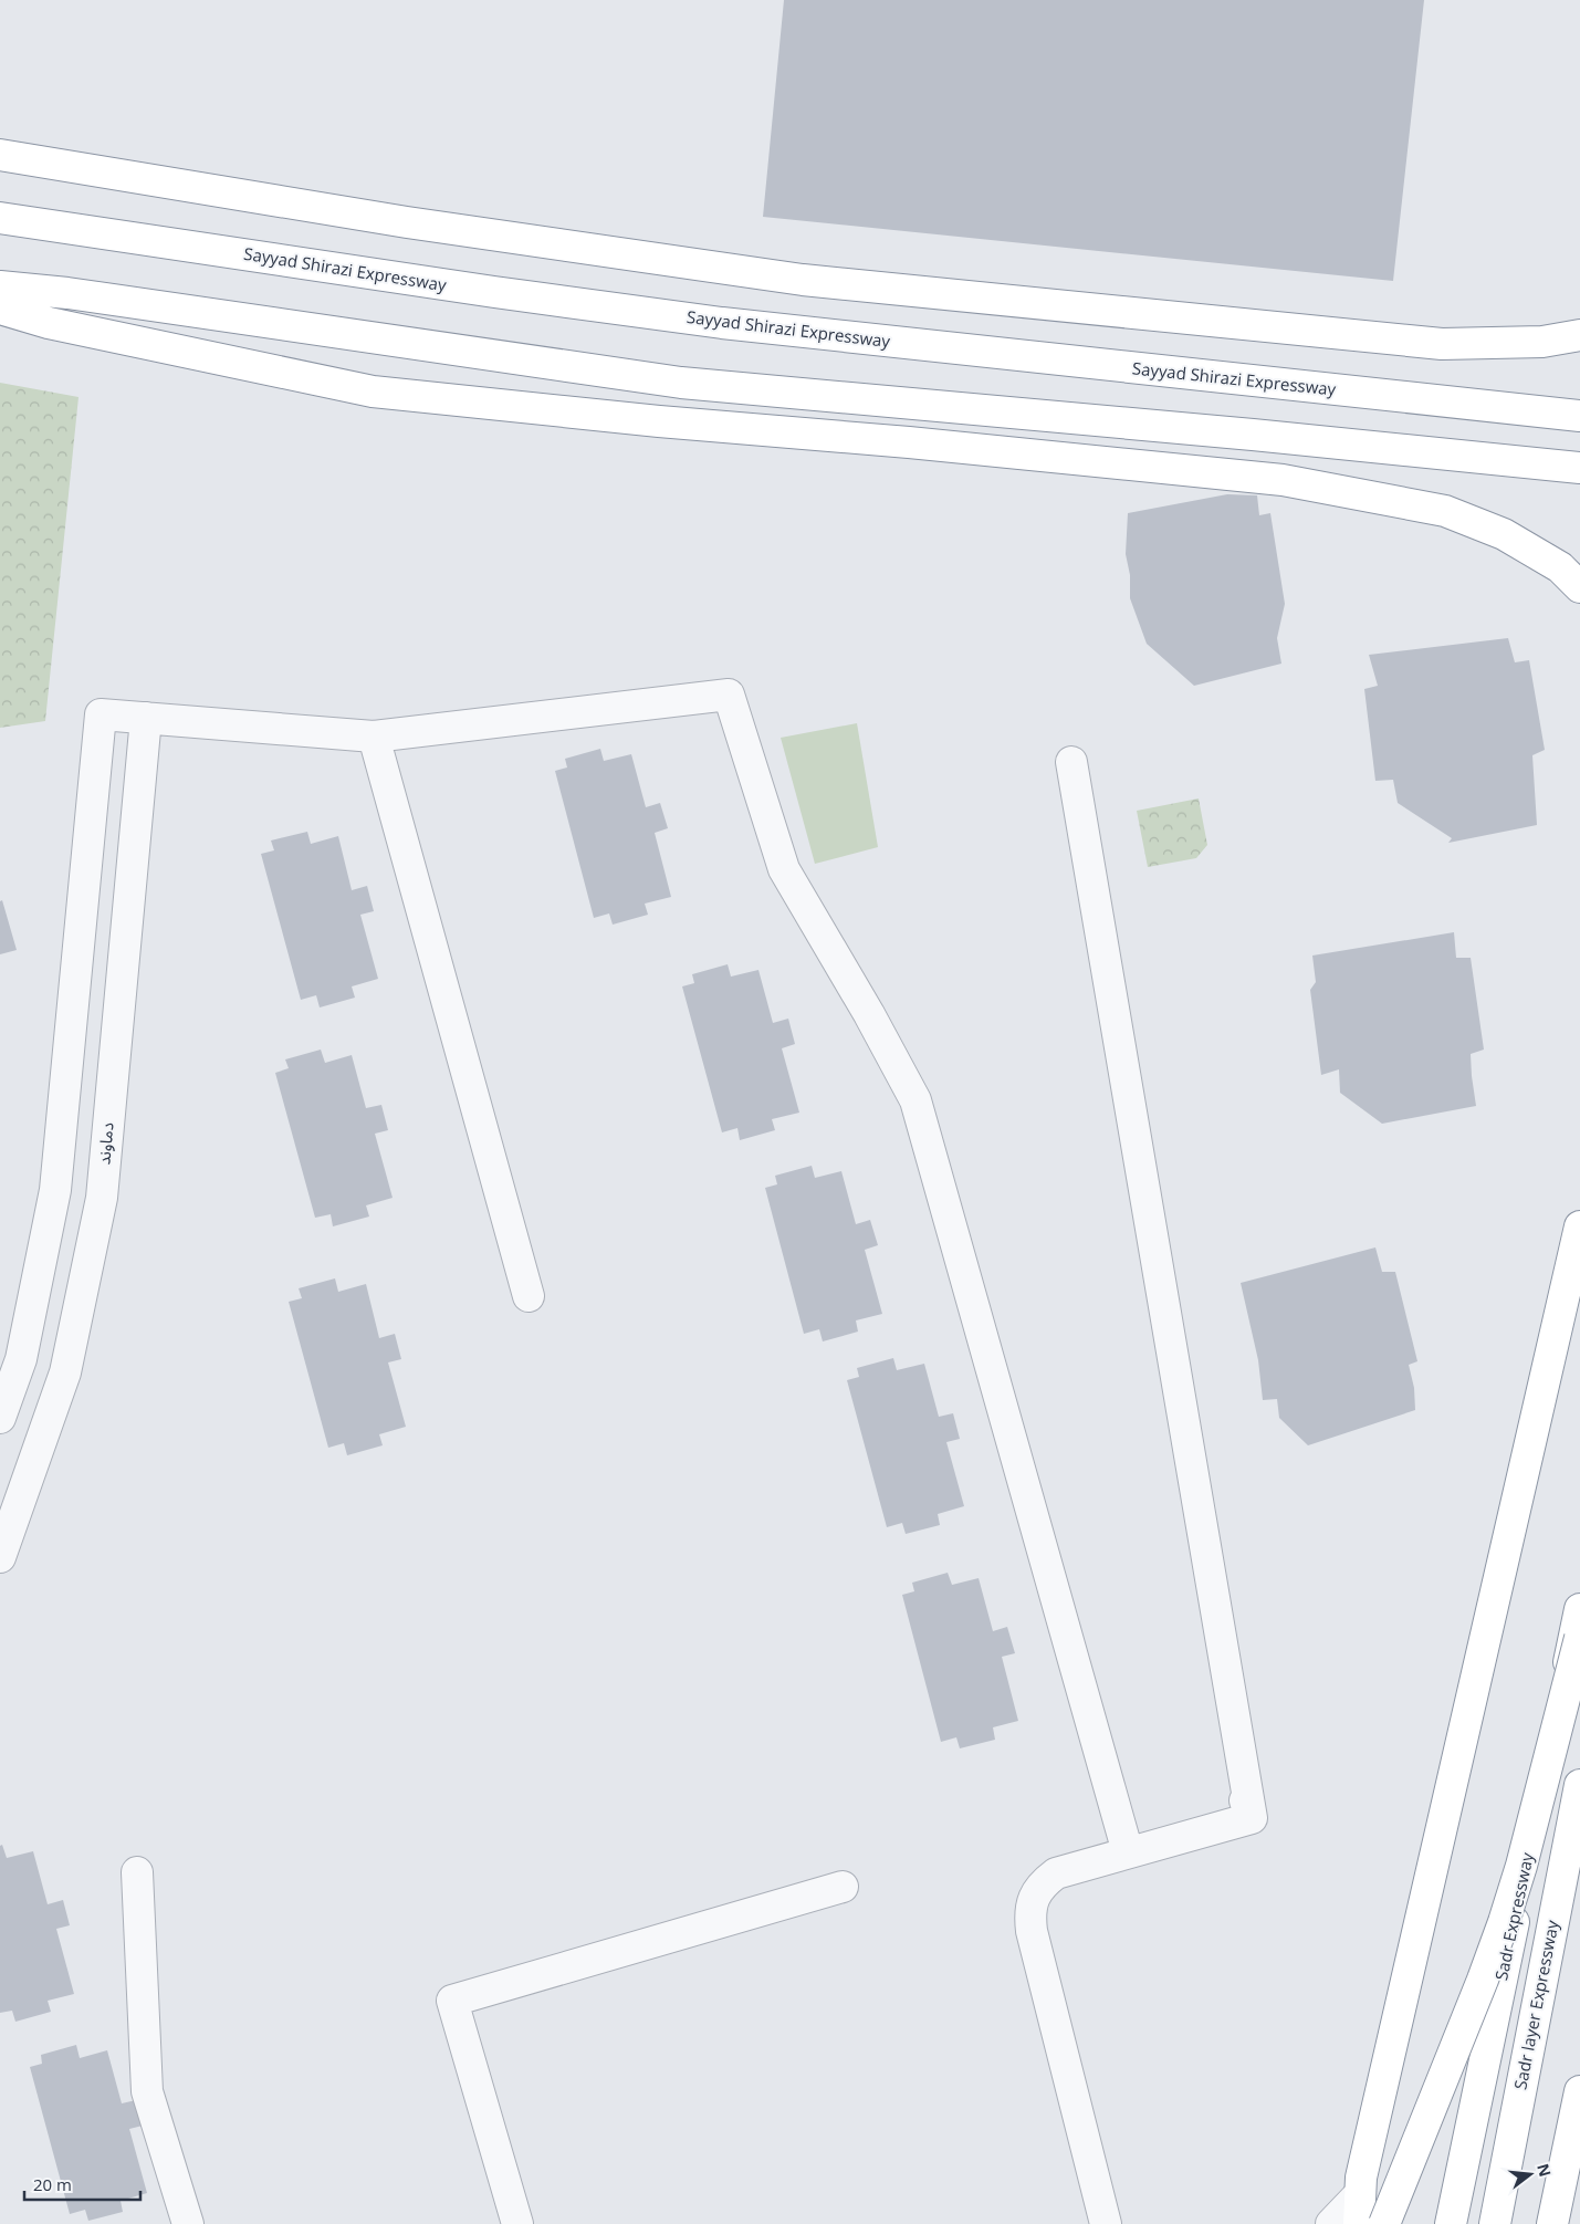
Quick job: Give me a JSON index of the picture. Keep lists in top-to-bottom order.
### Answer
{
  "streets": {
    "highway": ["Sayyad Shirazi Expressway", "Sadr Expressway", "Sadr layer Expressway"],
    "street": ["دماوند"]
  },
  "scale_bar": "20 m",
  "north": "right"
}
